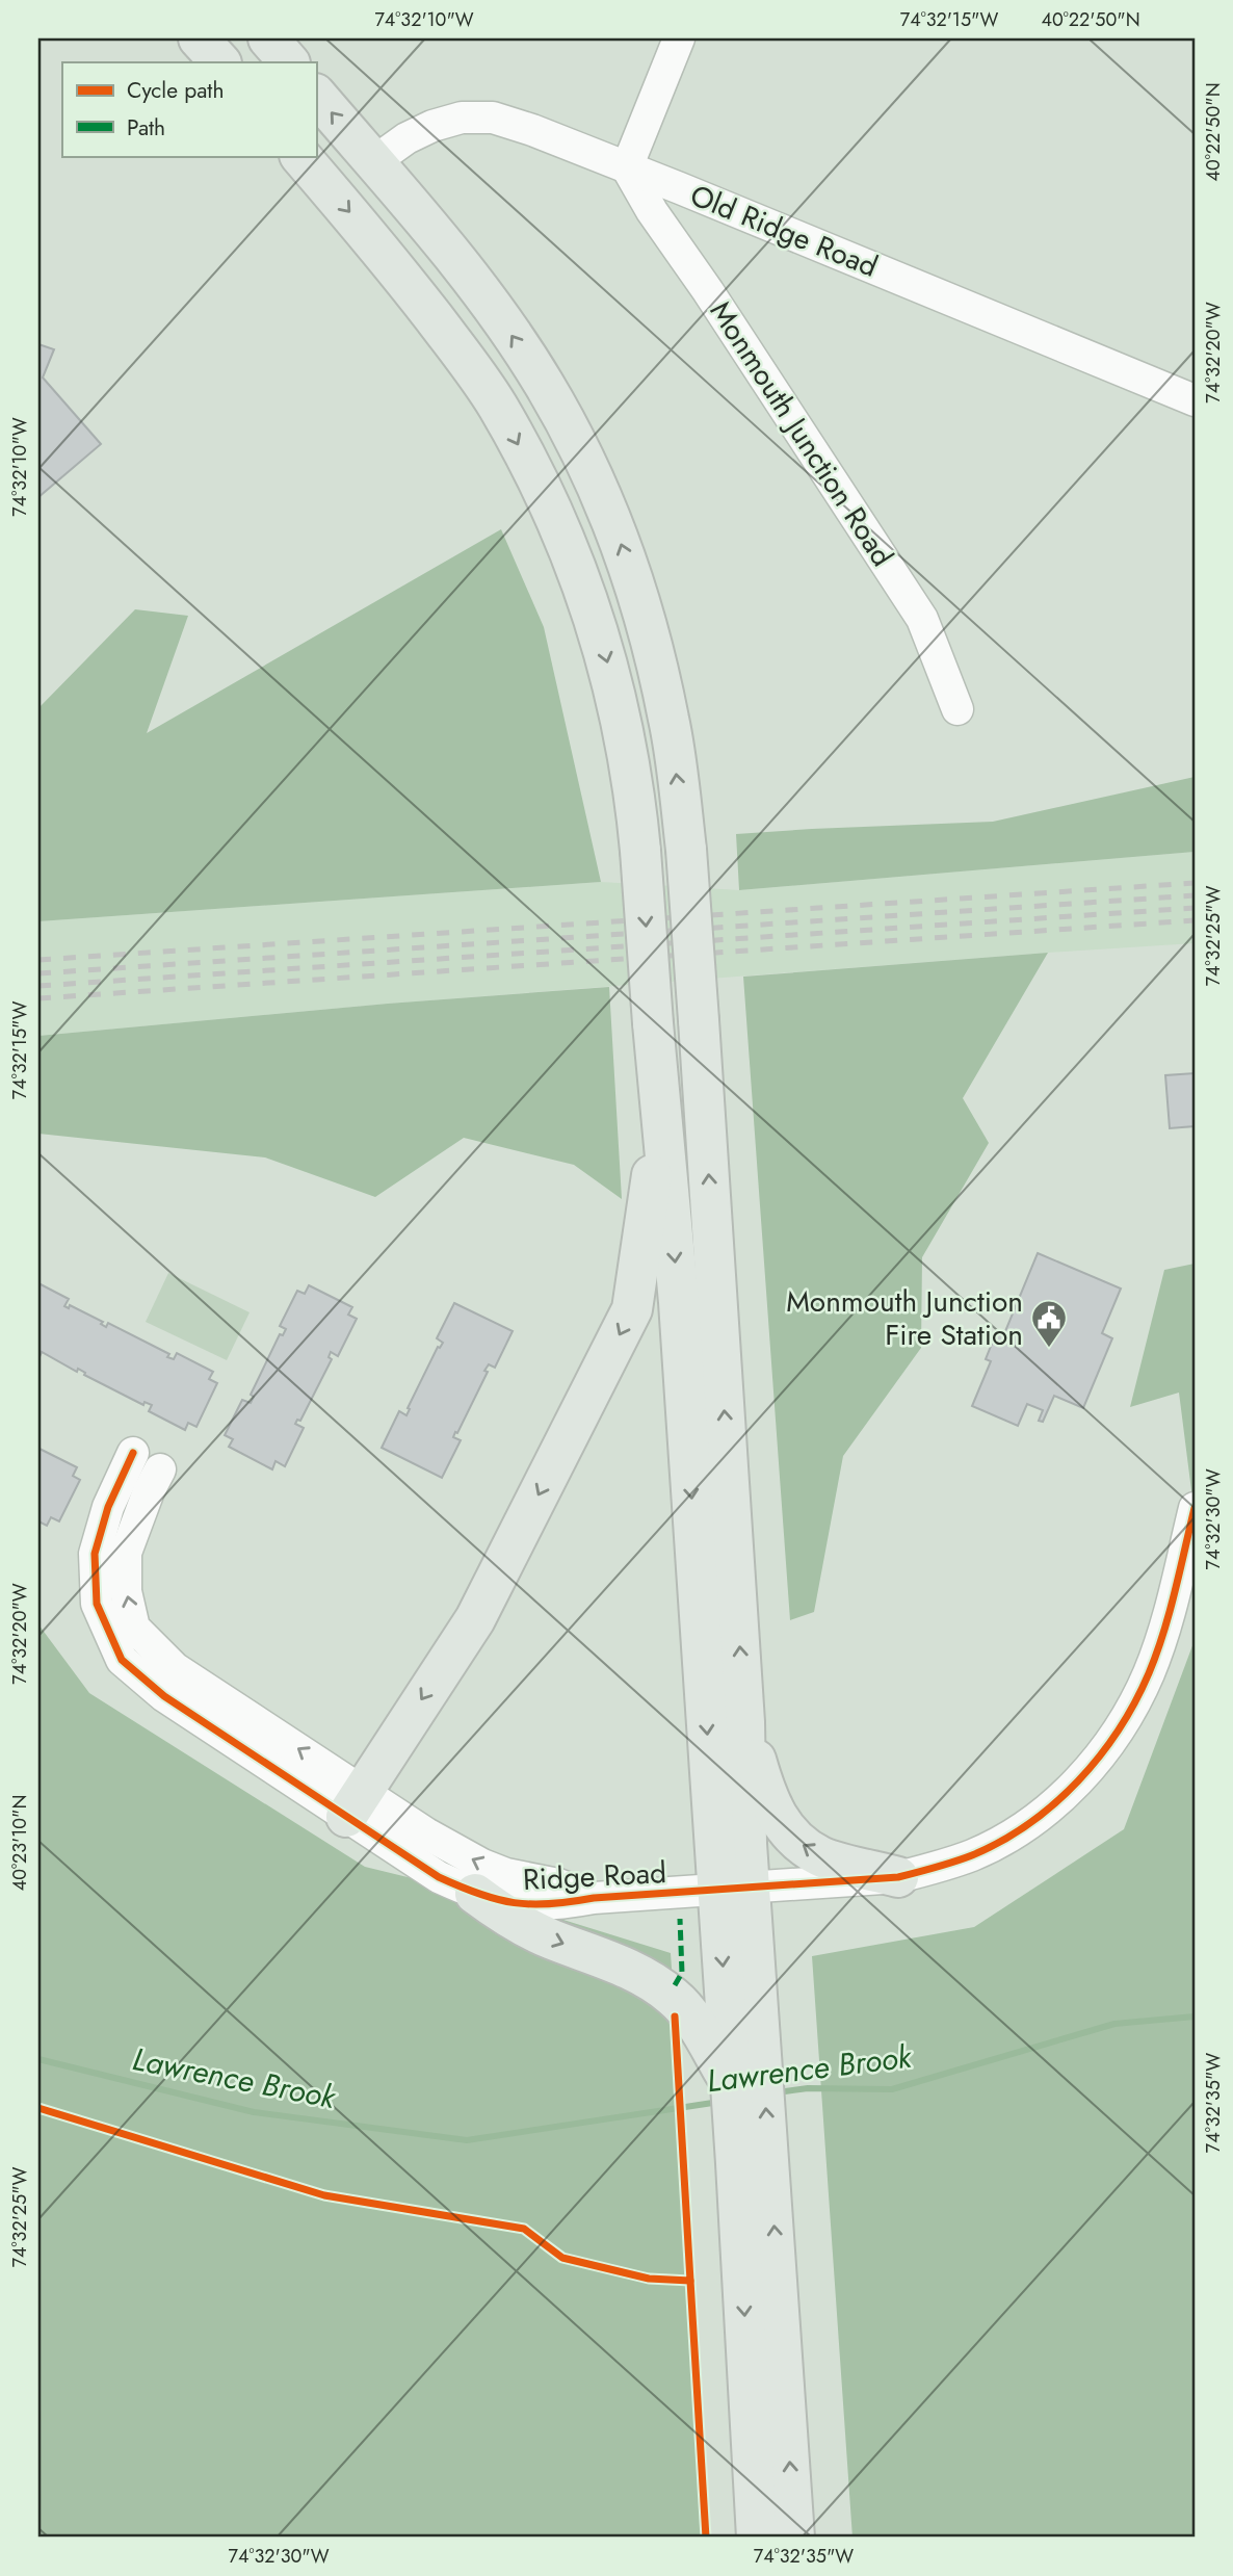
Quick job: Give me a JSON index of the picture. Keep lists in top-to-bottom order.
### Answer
{
  "streets": {
    "street": ["Old Ridge Road", "Monmouth Junction Road", "Ridge Road"]
  },
  "crossings": [
    ["Old Ridge Road", "Monmouth Junction Road"]
  ],
  "water": ["Lawrence Brook"],
  "places": {
    "public building": ["Monmouth Junction Fire Station"]
  },
  "legend": ["Cycle path", "Path"],
  "coordinates": [
    "74°32'10\"W",
    "74°32'15\"W",
    "40°22'50\"N",
    "74°32'20\"W",
    "74°32'25\"W",
    "74°32'30\"W",
    "40°23'10\"N",
    "74°32'35\"W"
  ]
}
